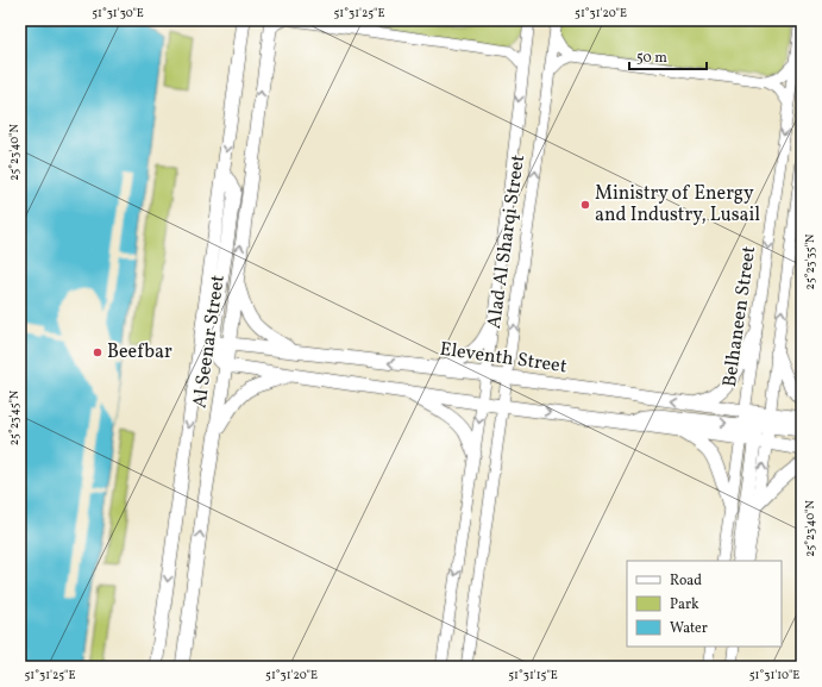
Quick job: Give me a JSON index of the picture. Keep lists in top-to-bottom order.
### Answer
{
  "streets": {
    "street": [
      "Alad Al Sharqi Street",
      "Belhaneen Street",
      "Al Seenar Street",
      "Eleventh Street"
    ]
  },
  "crossings": [
    ["Alad Al Sharqi Street", "Eleventh Street"],
    ["Belhaneen Street", "Eleventh Street"],
    ["Al Seenar Street", "Eleventh Street"]
  ],
  "places": ["Ministry of Energy and Industry, Lusail", "Beefbar"],
  "legend": ["Road", "Park", "Water"],
  "scale_bar": "50 m",
  "coordinates": [
    "51°31'30\"E",
    "51°31'25\"E",
    "51°31'20\"E",
    "25°23'40\"N",
    "25°23'35\"N",
    "25°23'45\"N",
    "51°31'15\"E",
    "51°31'10\"E"
  ]
}
